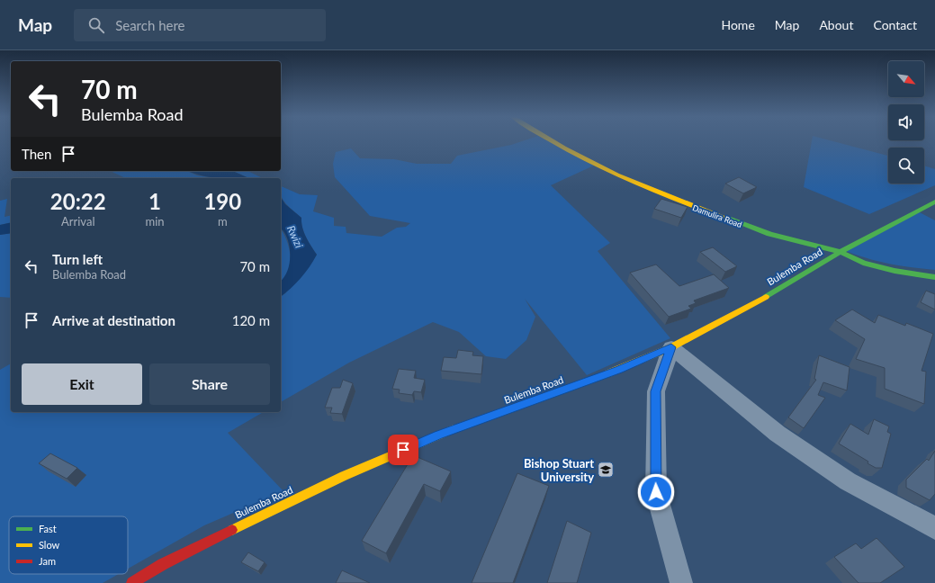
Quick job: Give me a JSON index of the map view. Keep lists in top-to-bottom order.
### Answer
{
  "streets": {
    "main road": ["Damulira Road", "Bulemba Road"]
  },
  "crossings": [
    ["Damulira Road", "Bulemba Road"]
  ],
  "water": ["Rwizi"],
  "places": {
    "school or university": ["Bishop Stuart University"]
  },
  "legend": ["Fast", "Slow", "Jam"],
  "north": "bottom right",
  "page": {
    "header": "Map",
    "search": "Search here",
    "nav": [
      "Home",
      "Map",
      "About",
      "Contact"
    ],
    "turn": ["70 m", "Bulemba Road"],
    "then": "Then",
    "eta": [
      "20:22",
      "Arrival",
      "1",
      "min",
      "190",
      "m"
    ],
    "list": [
      {
        "name": "Turn left",
        "note": "Bulemba Road",
        "value": "70 m"
      },
      {
        "name": "Arrive at destination",
        "value": "120 m"
      }
    ],
    "buttons": ["Exit", "Share"]
  }
}
